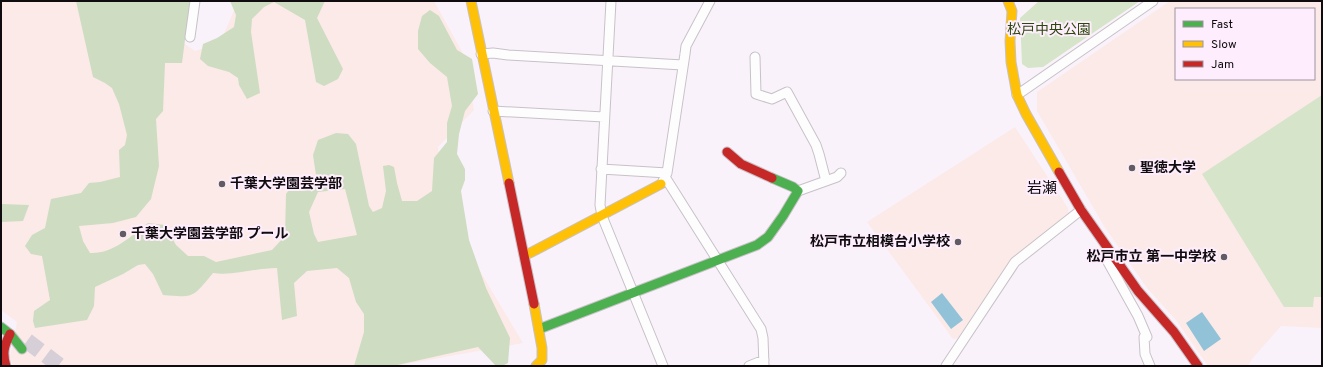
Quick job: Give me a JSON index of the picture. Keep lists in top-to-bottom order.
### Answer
{
  "districts": ["岩瀬"],
  "parks": ["松戸中央公園"],
  "places": [
    "聖徳大学",
    "千葉大学園芸学部",
    "千葉大学園芸学部 プール",
    "松戸市立相模台小学校",
    "松戸市立 第一中学校"
  ],
  "legend": ["Fast", "Slow", "Jam"]
}
